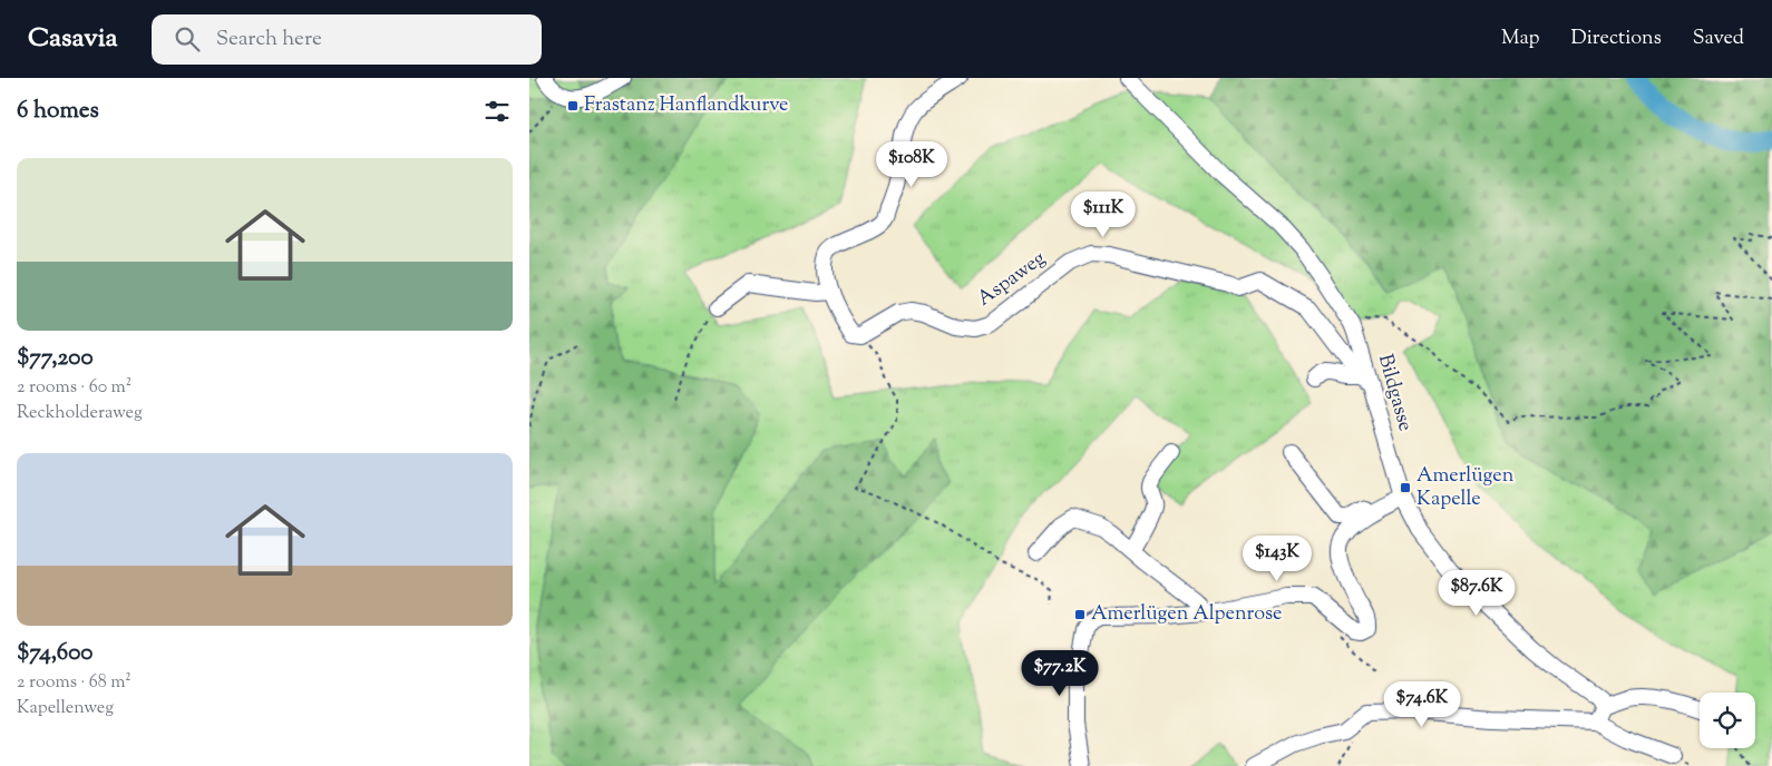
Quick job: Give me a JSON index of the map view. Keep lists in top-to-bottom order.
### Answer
{
  "streets": {
    "street": ["Aspaweg", "Bildgasse"]
  },
  "crossings": [
    ["Aspaweg", "Bildgasse"]
  ],
  "places": {
    "transit": ["Frastanz Hanflandkurve", "Amerlügen Kapelle", "Amerlügen Alpenrose"]
  },
  "page": {
    "header": "Casavia",
    "search": "Search here",
    "nav": ["Map", "Directions", "Saved"],
    "heading": "6 homes",
    "price": [
      "$108K",
      "$111K",
      "$143K",
      "$87.6K",
      "$77.2K",
      "$74.6K"
    ],
    "list": [
      {
        "name": "$77,200",
        "note": "2 rooms · 60 m² · Reckholderaweg"
      },
      {
        "name": "$74,600",
        "note": "2 rooms · 68 m² · Kapellenweg"
      }
    ]
  }
}
